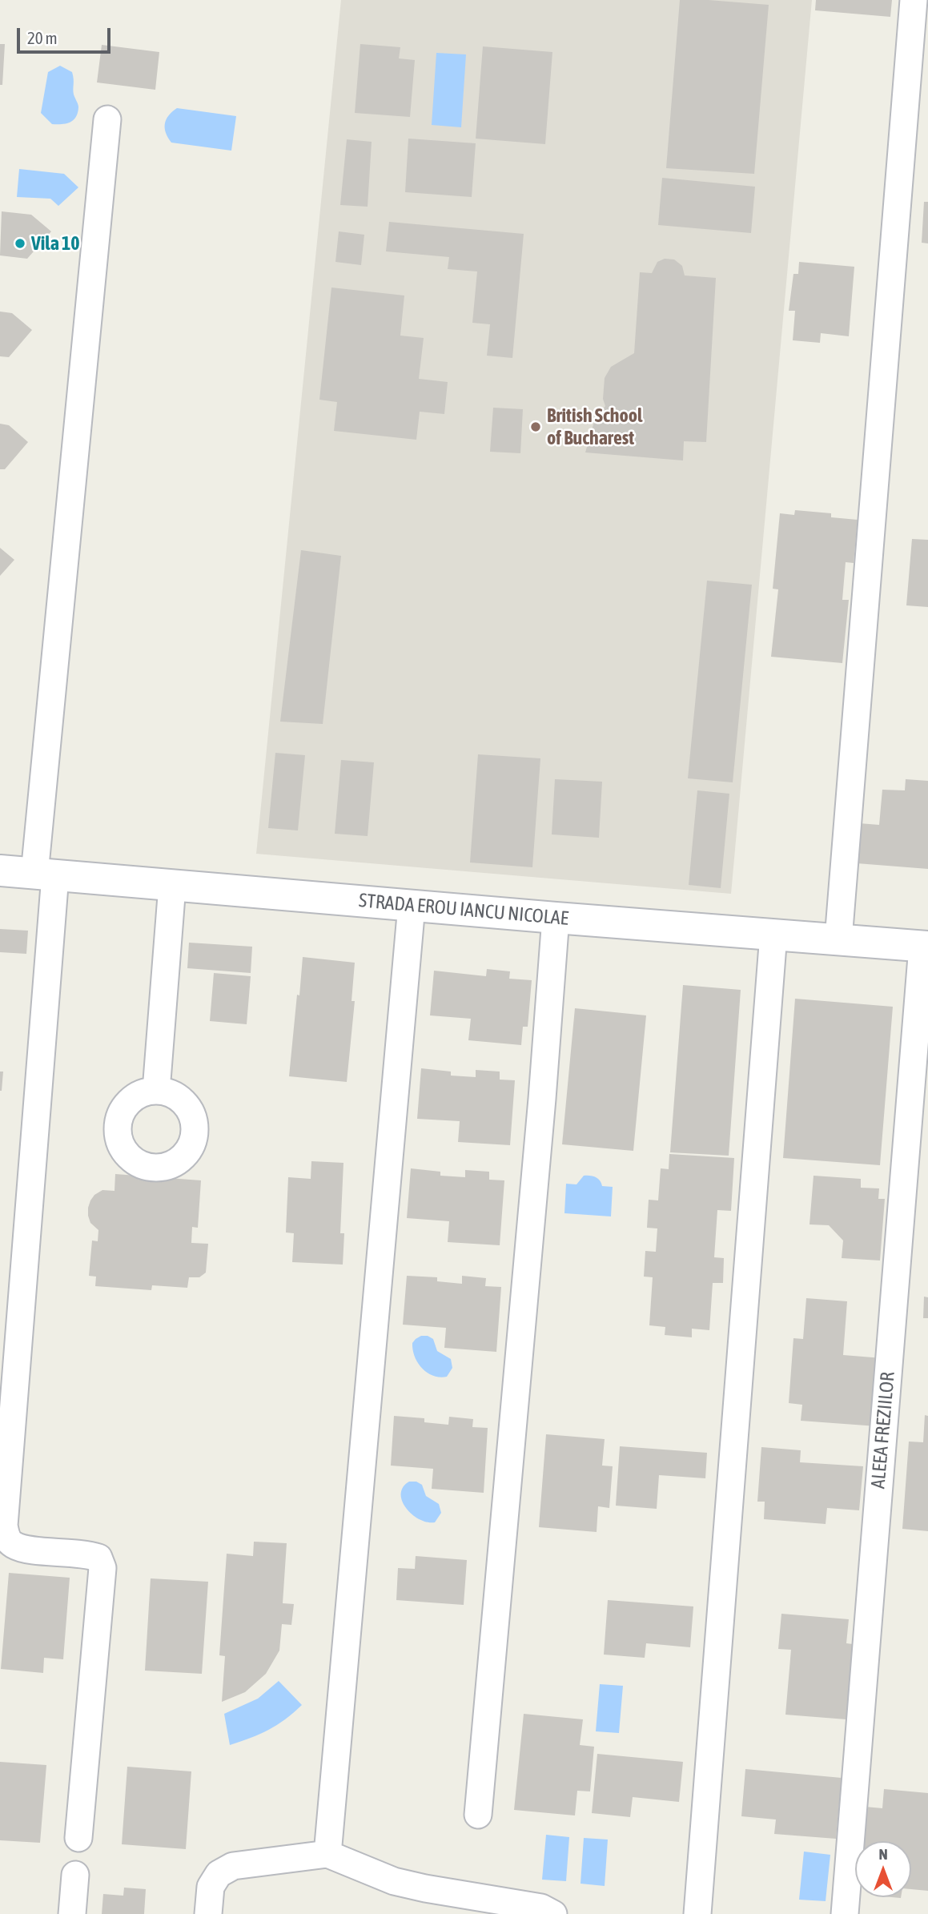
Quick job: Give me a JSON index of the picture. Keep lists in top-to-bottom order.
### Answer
{
  "streets": {
    "street": ["STRADA EROU IANCU NICOLAE", "ALEEA FREZIILOR"]
  },
  "crossings": [
    ["STRADA EROU IANCU NICOLAE", "ALEEA FREZIILOR"]
  ],
  "places": ["Vila 10", "British School of Bucharest"],
  "scale_bar": "20 m",
  "north": "top"
}
